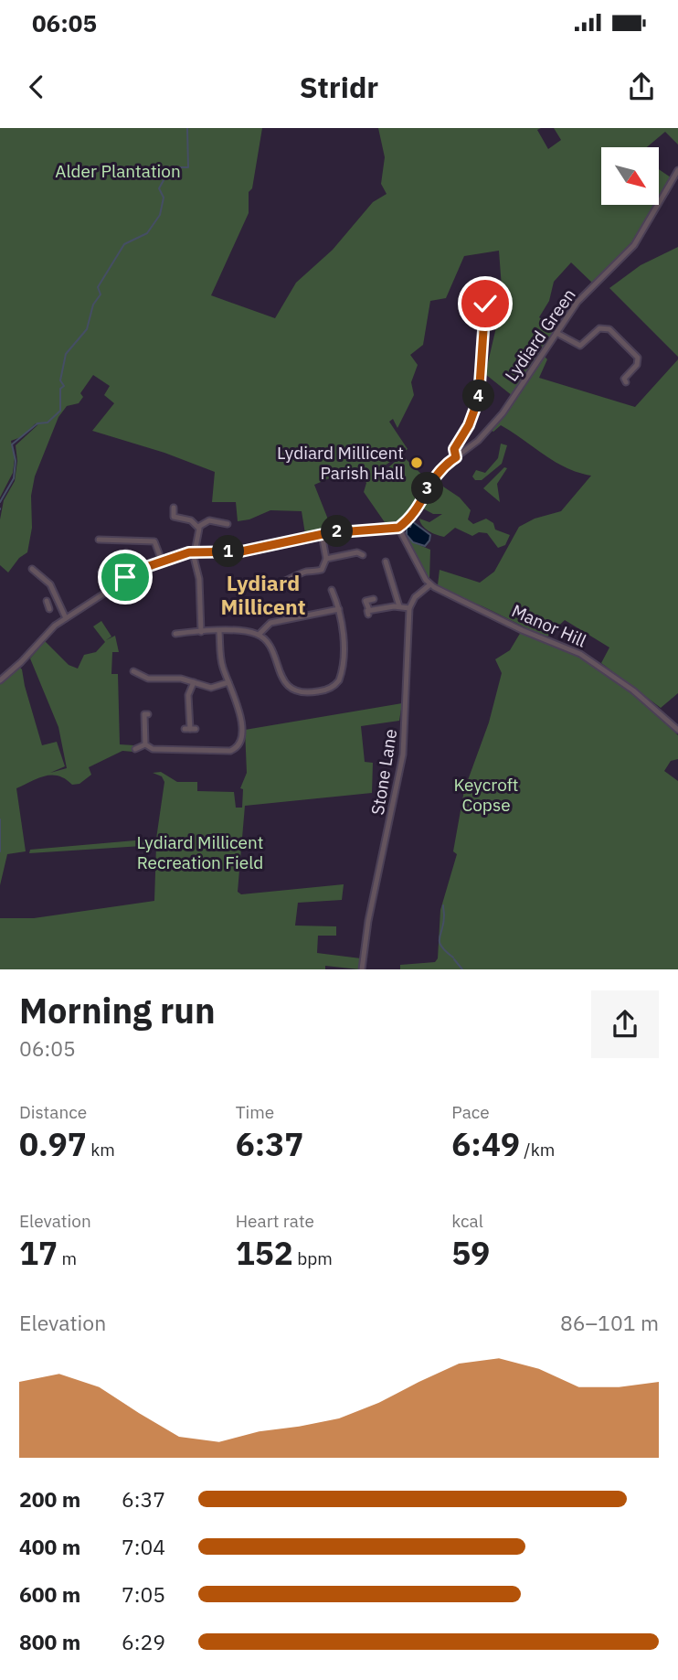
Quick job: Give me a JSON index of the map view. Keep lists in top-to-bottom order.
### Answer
{
  "streets": {
    "street": ["Lydiard Green", "Manor Hill", "Stone Lane"]
  },
  "districts": ["Lydiard Millicent"],
  "parks": ["Alder Plantation", "Keycroft Copse", "Lydiard Millicent Recreation Field"],
  "places": ["Lydiard Millicent Parish Hall"],
  "north": "bottom right",
  "page": {
    "status": "06:05",
    "header": "Stridr",
    "pins": [
      "4",
      "3",
      "2",
      "1"
    ],
    "heading": ["Morning run", "06:05"],
    "stats": [
      ["Distance", "0.97 km"],
      ["Time", "6:37"],
      ["Pace", "6:49 /km"],
      ["Elevation", "17 m"],
      ["Heart rate", "152 bpm"],
      ["kcal", "59"]
    ],
    "chart": ["Elevation", "86–101 m"],
    "list": [
      {
        "name": "200 m",
        "note": "6:37"
      },
      {
        "name": "400 m",
        "note": "7:04"
      },
      {
        "name": "600 m",
        "note": "7:05"
      },
      {
        "name": "800 m",
        "note": "6:29"
      }
    ]
  }
}
